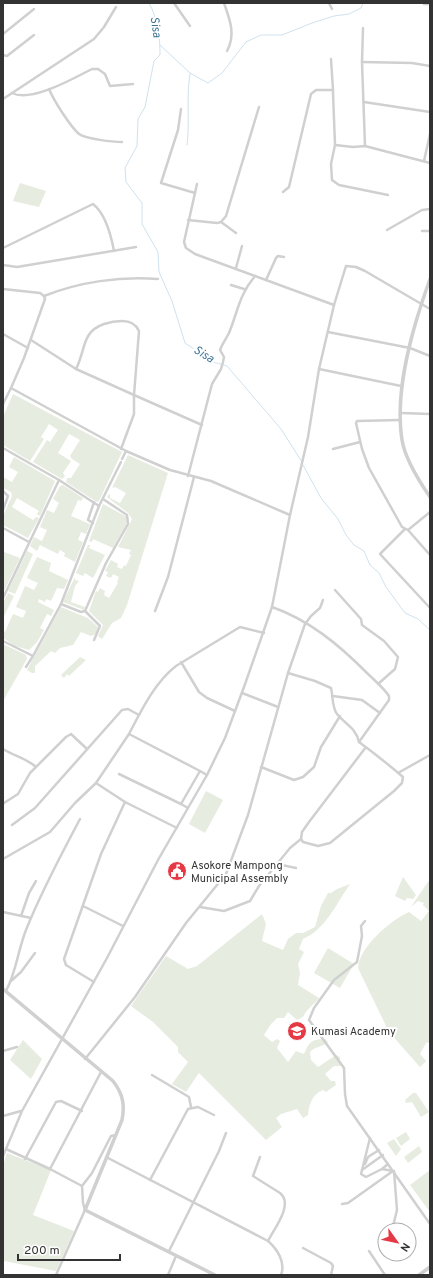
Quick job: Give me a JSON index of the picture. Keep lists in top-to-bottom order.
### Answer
{
  "water": ["Sisa"],
  "places": {
    "public building": ["Asokore Mampong Municipal Assembly"],
    "school or university": ["Kumasi Academy"]
  },
  "scale_bar": "200 m",
  "north": "bottom right"
}
